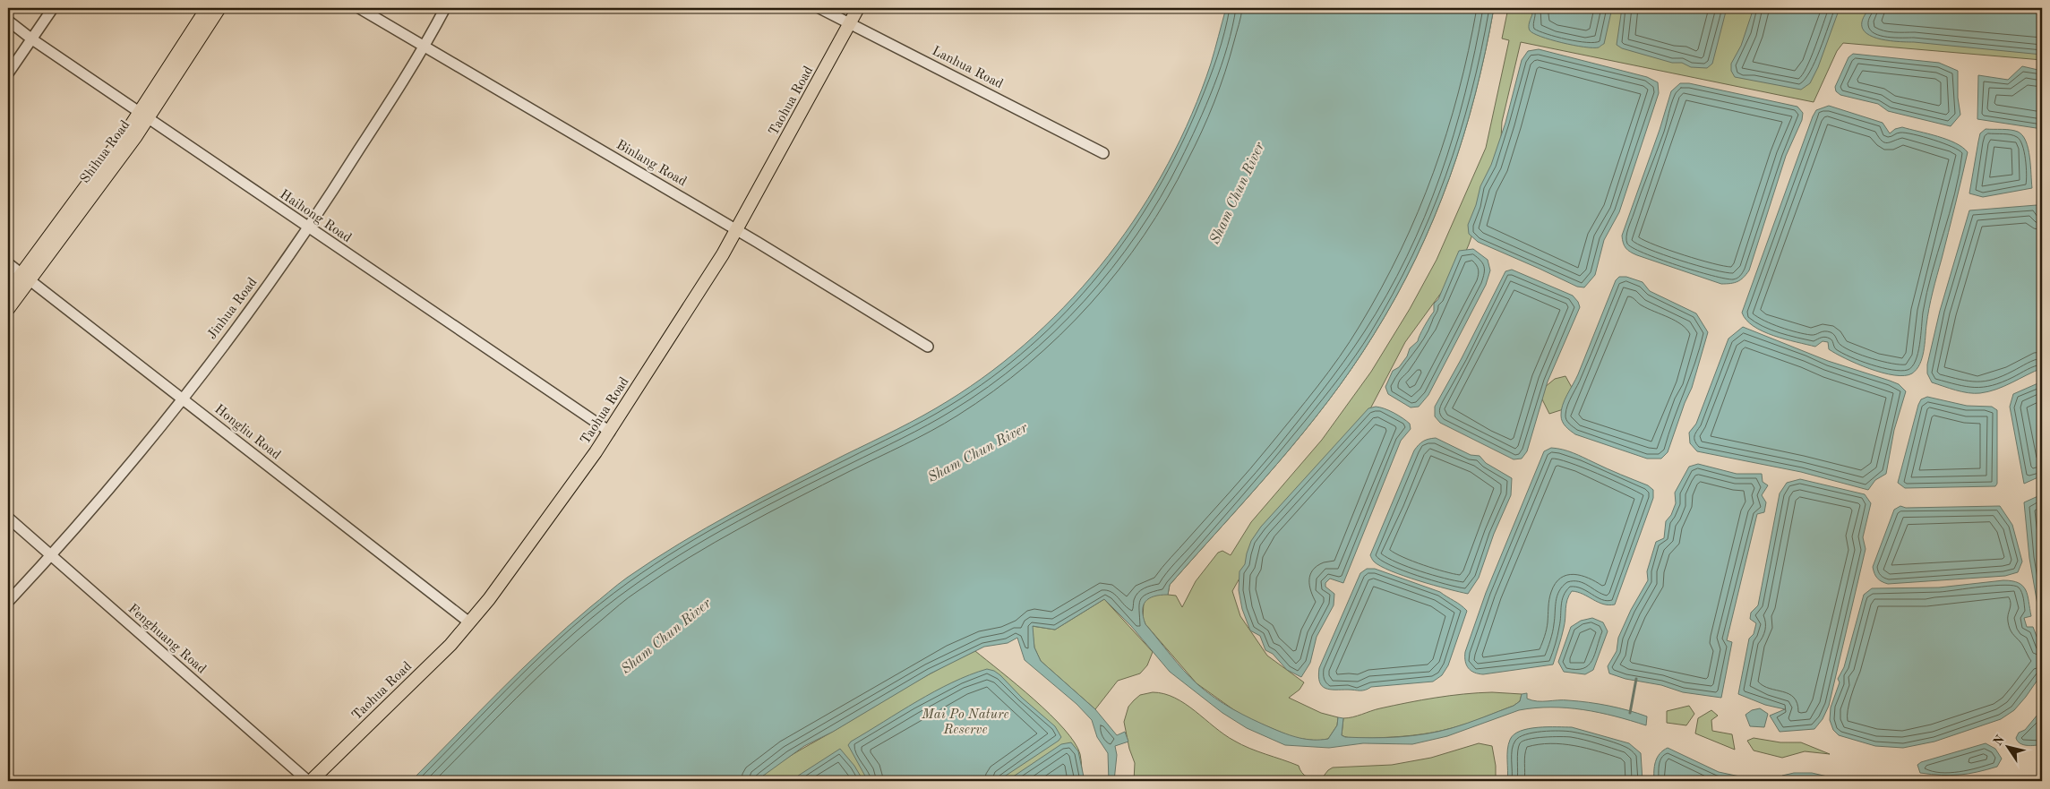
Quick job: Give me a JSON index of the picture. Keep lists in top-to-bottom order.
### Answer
{
  "streets": {
    "main road": ["Taohua Road", "Shihua Road"],
    "street": [
      "Lanhua Road",
      "Binlang Road",
      "Haihong Road",
      "Jinhua Road",
      "Hongliu Road",
      "Fenghuang Road"
    ]
  },
  "crossings": [
    ["Lanhua Road", "Taohua Road"],
    ["Taohua Road", "Binlang Road"],
    ["Taohua Road", "Haihong Road"],
    ["Taohua Road", "Hongliu Road"],
    ["Taohua Road", "Fenghuang Road"],
    ["Shihua Road", "Haihong Road"],
    ["Shihua Road", "Hongliu Road"],
    ["Binlang Road", "Jinhua Road"],
    ["Haihong Road", "Jinhua Road"],
    ["Jinhua Road", "Hongliu Road"],
    ["Jinhua Road", "Fenghuang Road"]
  ],
  "water": ["Sham Chun River"],
  "parks": ["Mai Po Nature Reserve"],
  "north": "top left"
}
